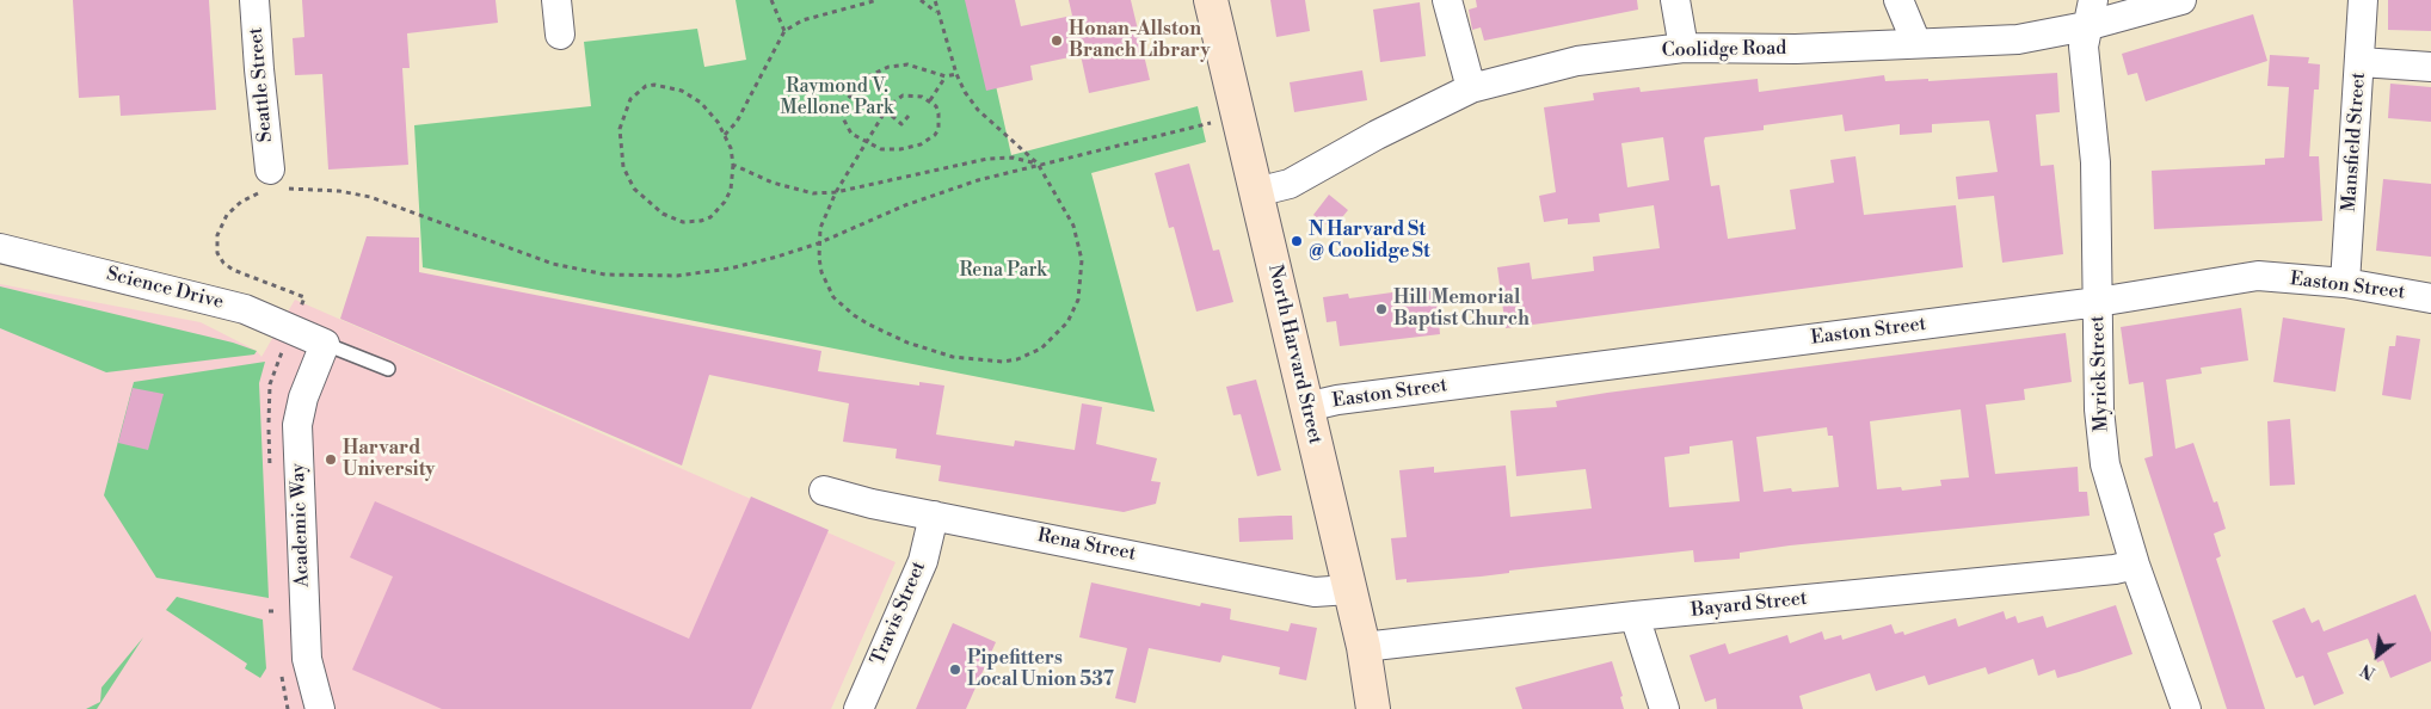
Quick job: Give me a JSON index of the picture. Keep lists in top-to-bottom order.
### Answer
{
  "streets": {
    "main road": ["North Harvard Street"],
    "street": [
      "Coolidge Road",
      "Seattle Street",
      "Mansfield Street",
      "Easton Street",
      "Science Drive",
      "Myrick Street",
      "Academic Way",
      "Rena Street",
      "Bayard Street",
      "Travis Street"
    ]
  },
  "crossings": [
    ["Coolidge Road", "North Harvard Street"],
    ["Coolidge Road", "Myrick Street"],
    ["Mansfield Street", "Easton Street"],
    ["Easton Street", "North Harvard Street"],
    ["Easton Street", "Myrick Street"],
    ["Science Drive", "Academic Way"],
    ["North Harvard Street", "Rena Street"],
    ["North Harvard Street", "Bayard Street"],
    ["Myrick Street", "Bayard Street"],
    ["Rena Street", "Travis Street"]
  ],
  "parks": ["Raymond V. Mellone Park", "Rena Park"],
  "places": [
    "Honan-Allston Branch Library",
    "N Harvard St @ Coolidge St",
    "Hill Memorial Baptist Church",
    "Harvard University",
    "Pipefitters Local Union 537"
  ],
  "north": "bottom left"
}
